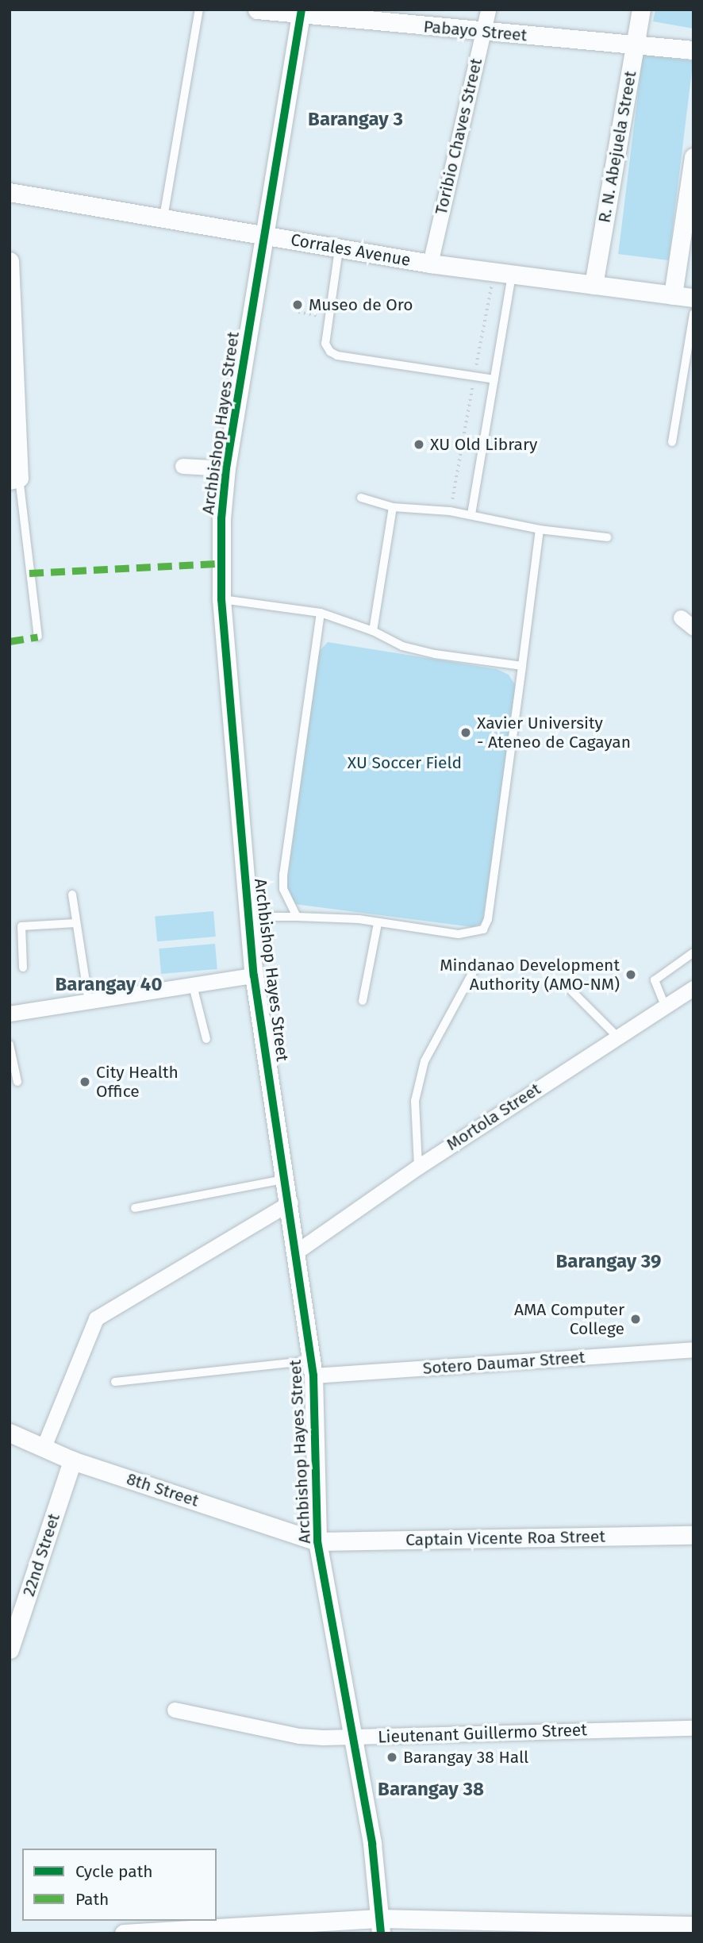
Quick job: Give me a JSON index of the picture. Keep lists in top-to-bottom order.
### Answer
{
  "streets": {
    "street": [
      "Pabayo Street",
      "Toribio Chaves Street",
      "R. N. Abejuela Street",
      "Corrales Avenue",
      "Archbishop Hayes Street",
      "Mortola Street",
      "Sotero Daumar Street",
      "8th Street",
      "Captain Vicente Roa Street",
      "22nd Street",
      "Lieutenant Guillermo Street"
    ]
  },
  "crossings": [
    ["Pabayo Street", "Toribio Chaves Street"],
    ["Pabayo Street", "R. N. Abejuela Street"],
    ["Pabayo Street", "Archbishop Hayes Street"],
    ["Toribio Chaves Street", "Corrales Avenue"],
    ["R. N. Abejuela Street", "Corrales Avenue"],
    ["Corrales Avenue", "Archbishop Hayes Street"],
    ["Archbishop Hayes Street", "Mortola Street"],
    ["Archbishop Hayes Street", "Sotero Daumar Street"],
    ["Archbishop Hayes Street", "8th Street"],
    ["Archbishop Hayes Street", "Captain Vicente Roa Street"],
    ["Archbishop Hayes Street", "Lieutenant Guillermo Street"],
    ["8th Street", "Captain Vicente Roa Street"],
    ["8th Street", "22nd Street"]
  ],
  "districts": [
    "Barangay 3",
    "Barangay 40",
    "Barangay 39",
    "Barangay 38"
  ],
  "parks": ["XU Soccer Field"],
  "places": [
    "Museo de Oro",
    "XU Old Library",
    "Xavier University - Ateneo de Cagayan",
    "Mindanao Development Authority (AMO-NM)",
    "City Health Office",
    "AMA Computer College",
    "Barangay 38 Hall"
  ],
  "legend": ["Cycle path", "Path"]
}
